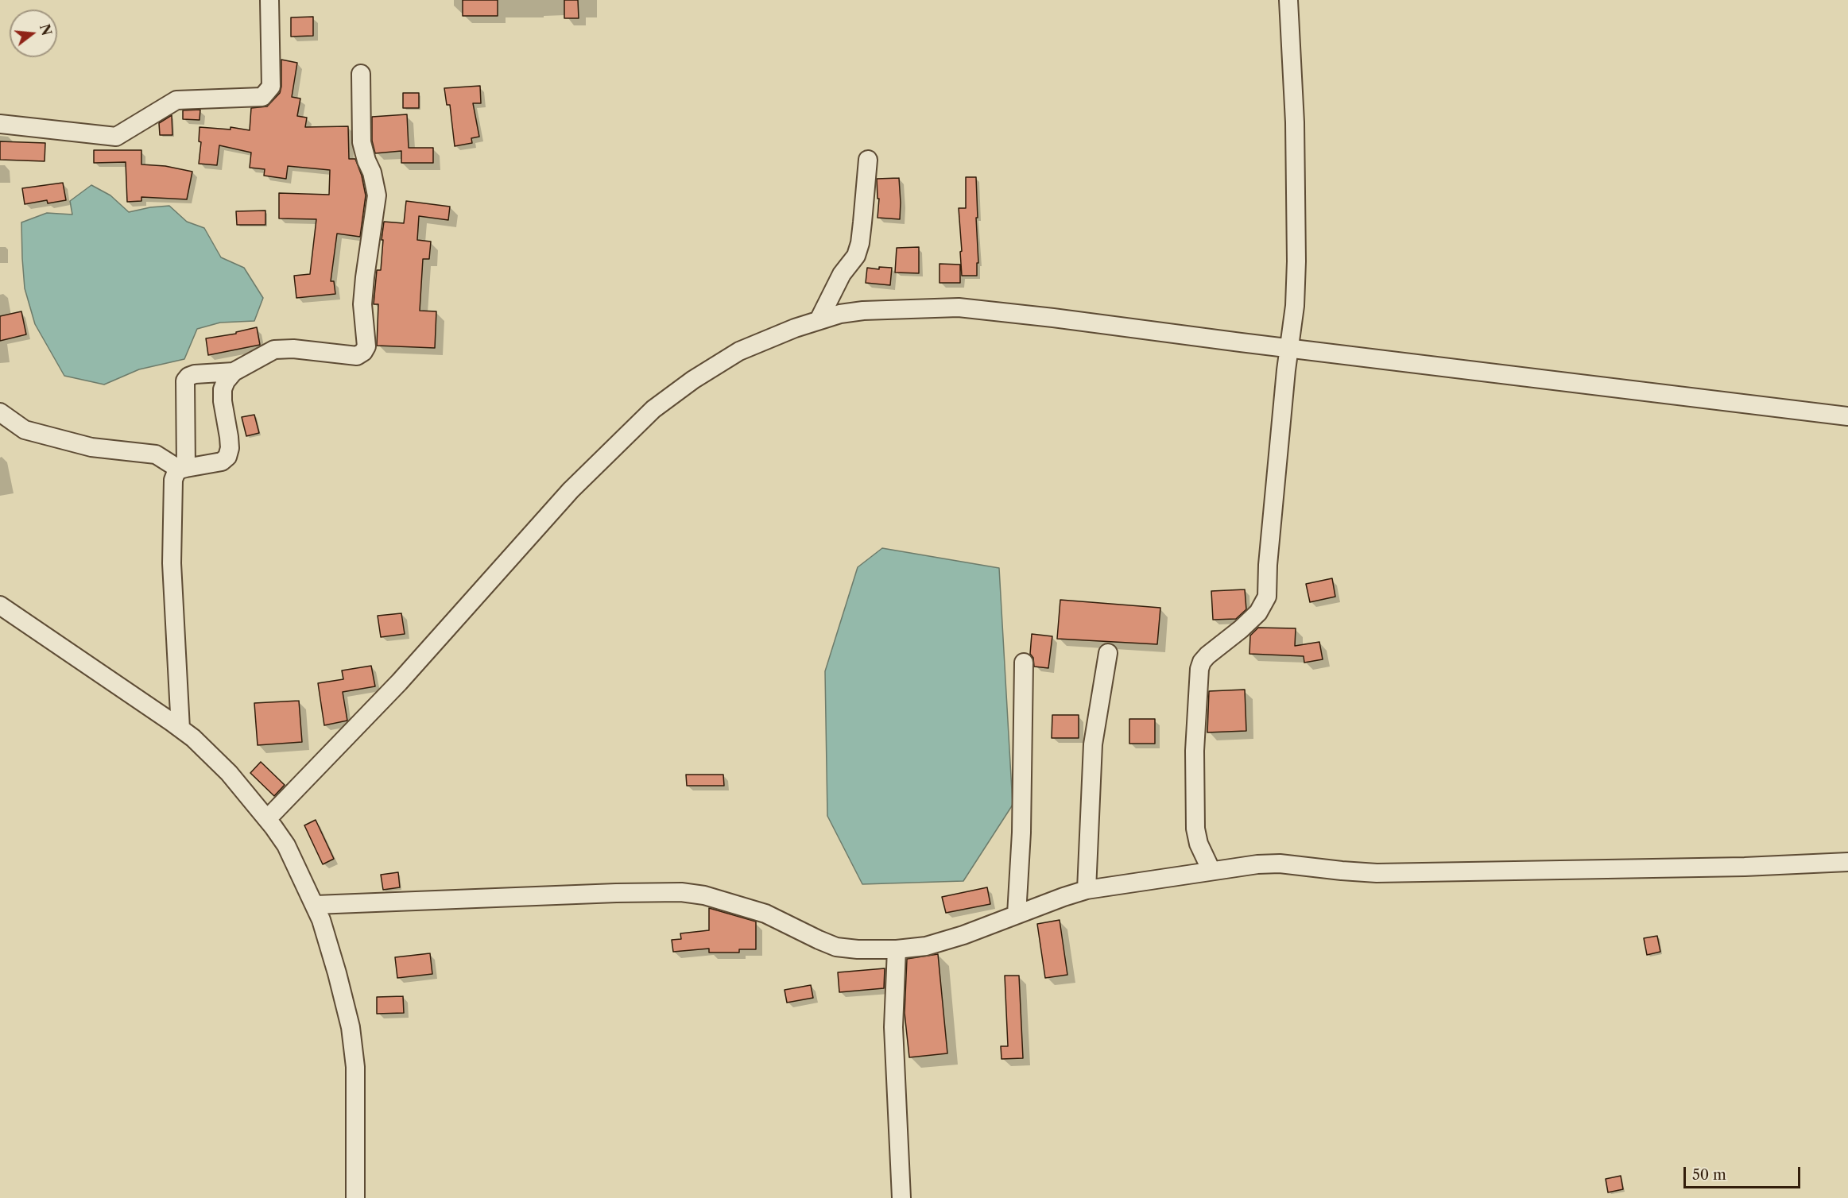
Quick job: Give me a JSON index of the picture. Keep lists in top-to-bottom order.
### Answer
{
  "scale_bar": "50 m",
  "north": "right"
}
